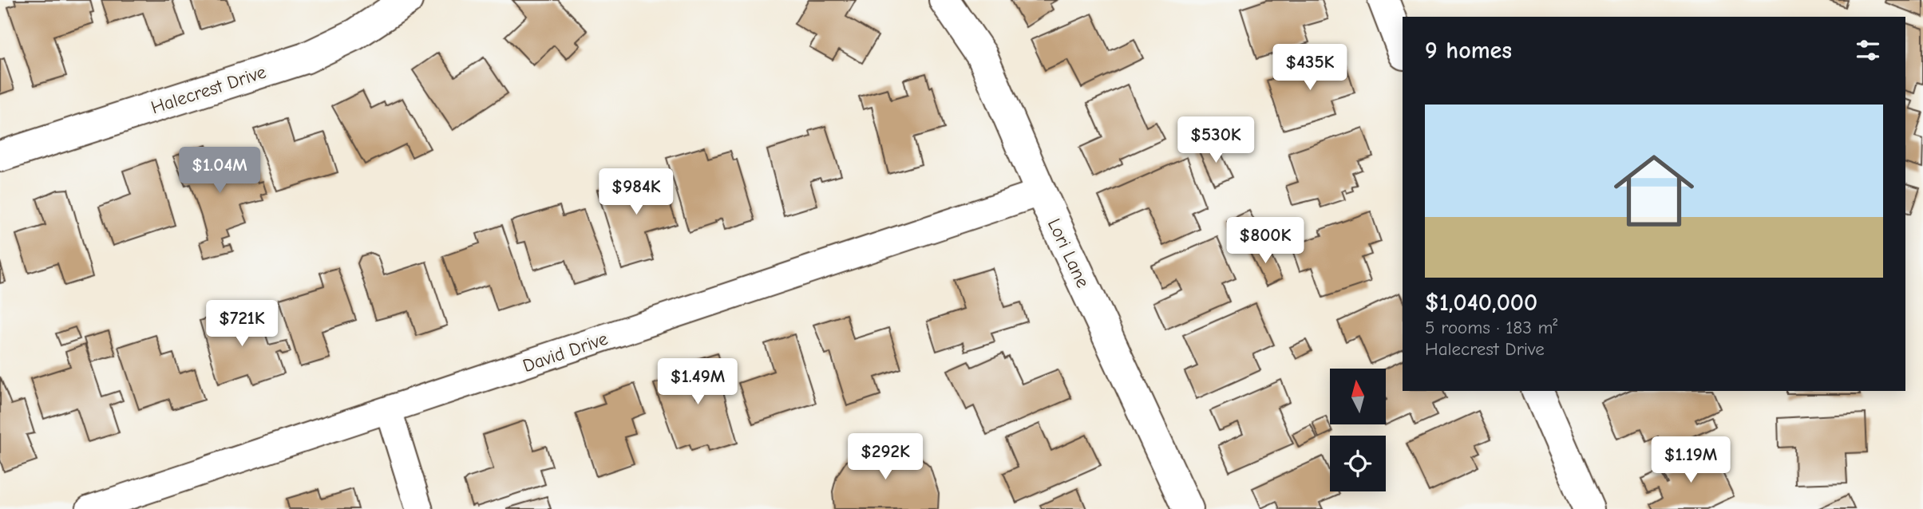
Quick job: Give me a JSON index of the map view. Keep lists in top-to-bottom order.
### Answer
{
  "streets": {
    "street": ["Halecrest Drive", "Lori Lane", "David Drive"]
  },
  "crossings": [
    ["Lori Lane", "David Drive"]
  ],
  "north": "top",
  "page": {
    "heading": "9 homes",
    "price": [
      "$435K",
      "$530K",
      "$1.04M",
      "$984K",
      "$800K",
      "$721K",
      "$1.49M",
      "$292K",
      "$1.19M"
    ],
    "list": [
      {
        "name": "$1,040,000",
        "note": "5 rooms · 183 m² · Halecrest Drive"
      }
    ]
  }
}
